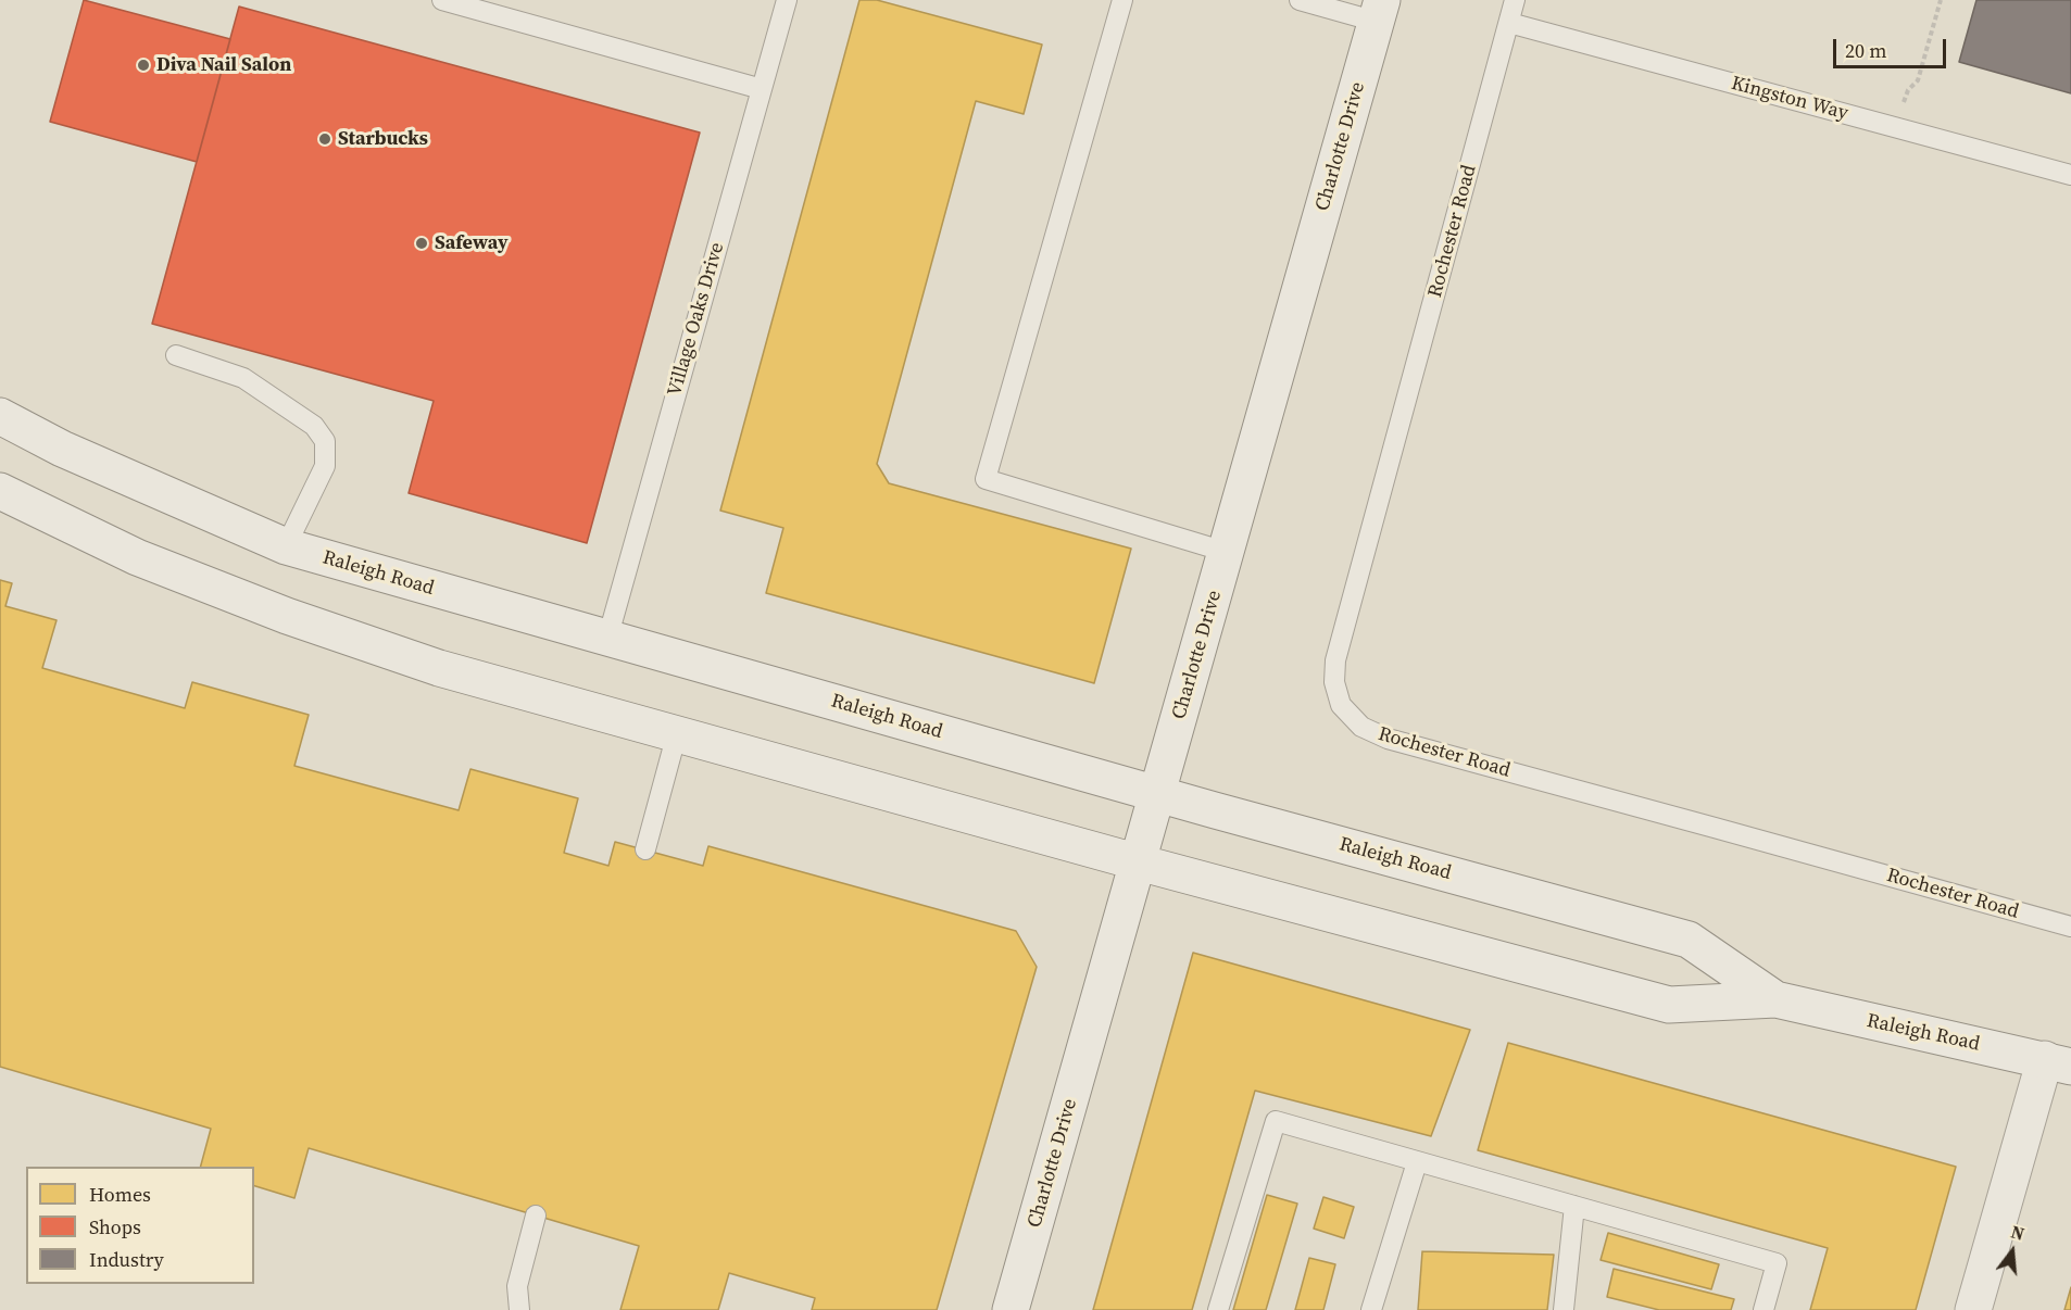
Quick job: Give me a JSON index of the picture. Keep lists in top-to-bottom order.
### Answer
{
  "streets": {
    "street": ["Charlotte Drive", "Raleigh Road"],
    "lane": ["Kingston Way", "Rochester Road", "Village Oaks Drive"]
  },
  "crossings": [
    ["Kingston Way", "Rochester Road"],
    ["Charlotte Drive", "Raleigh Road"],
    ["Village Oaks Drive", "Raleigh Road"]
  ],
  "places": ["Diva Nail Salon", "Starbucks", "Safeway"],
  "legend": ["Homes", "Shops", "Industry"],
  "scale_bar": "20 m",
  "north": "top"
}
